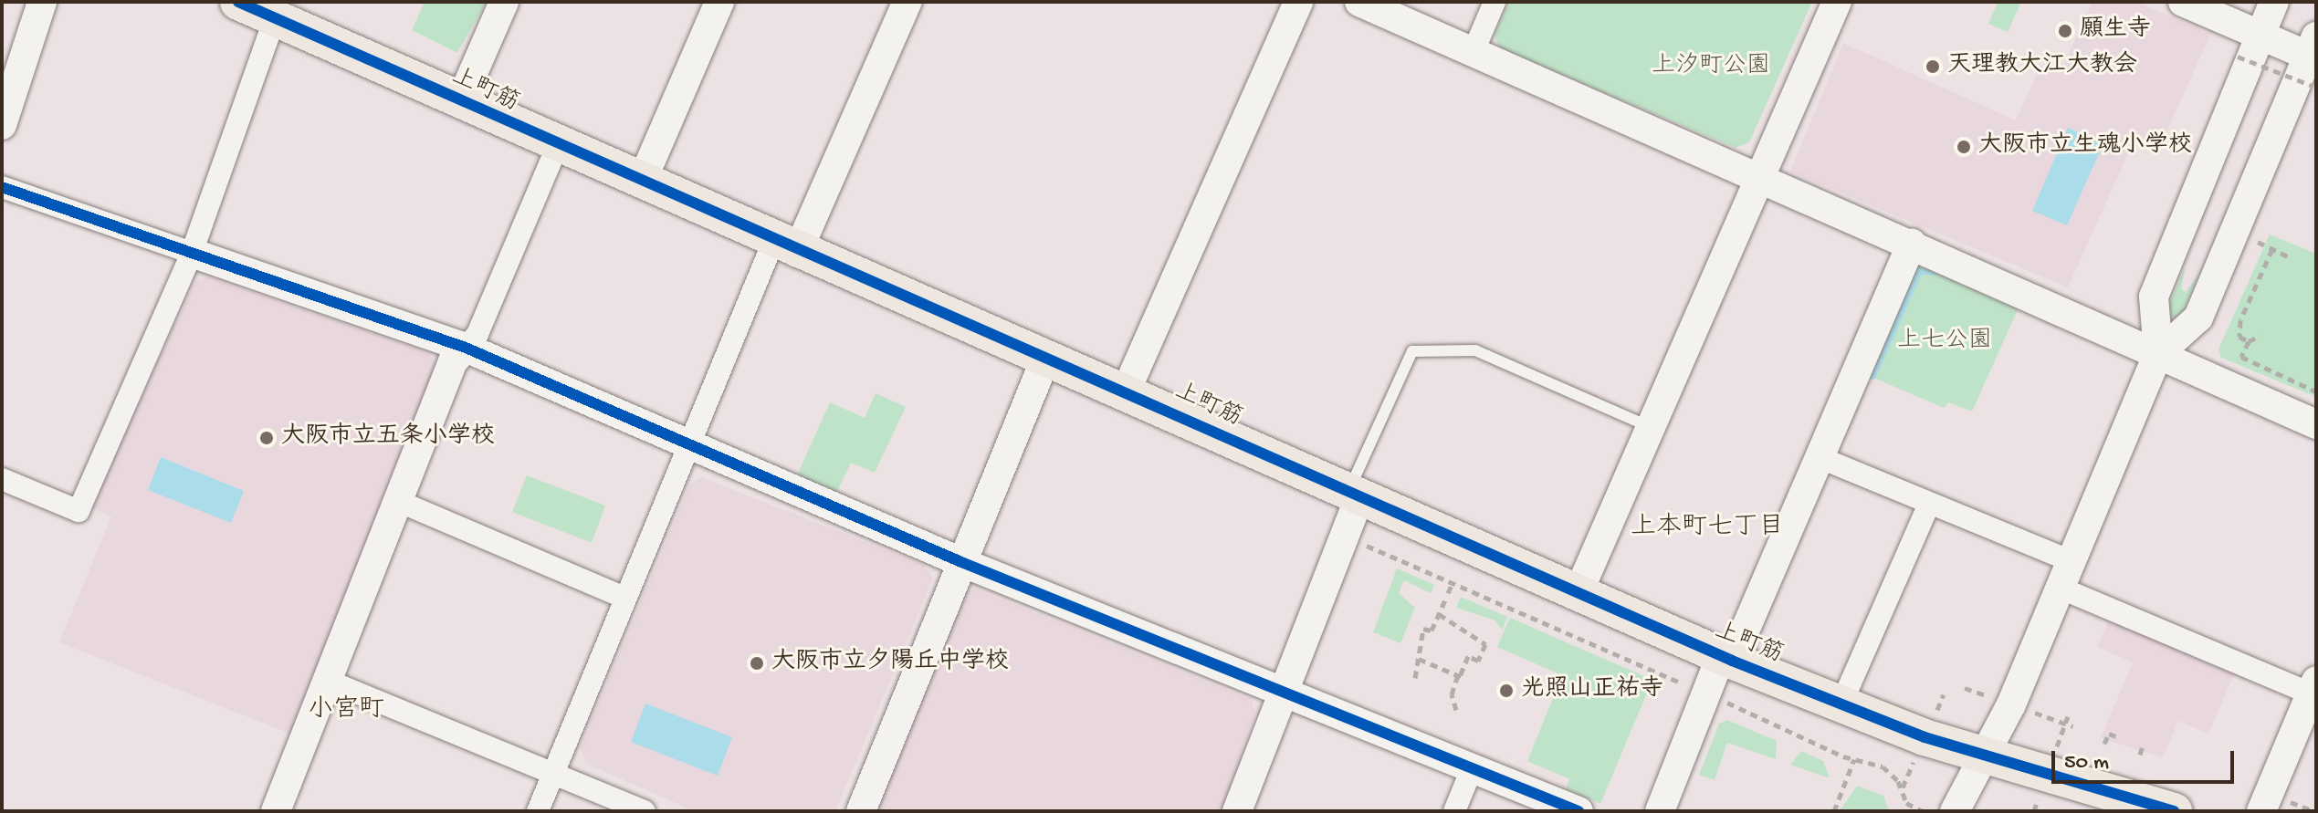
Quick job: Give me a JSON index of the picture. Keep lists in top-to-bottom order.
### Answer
{
  "streets": {
    "main road": ["上町筋"]
  },
  "districts": ["上本町七丁目", "小宮町"],
  "parks": ["上汐町公園", "上七公園"],
  "places": [
    "願生寺",
    "天理教大江大教会",
    "大阪市立生魂小学校",
    "大阪市立五条小学校",
    "大阪市立夕陽丘中学校",
    "光照山正祐寺"
  ],
  "scale_bar": "50 m"
}
